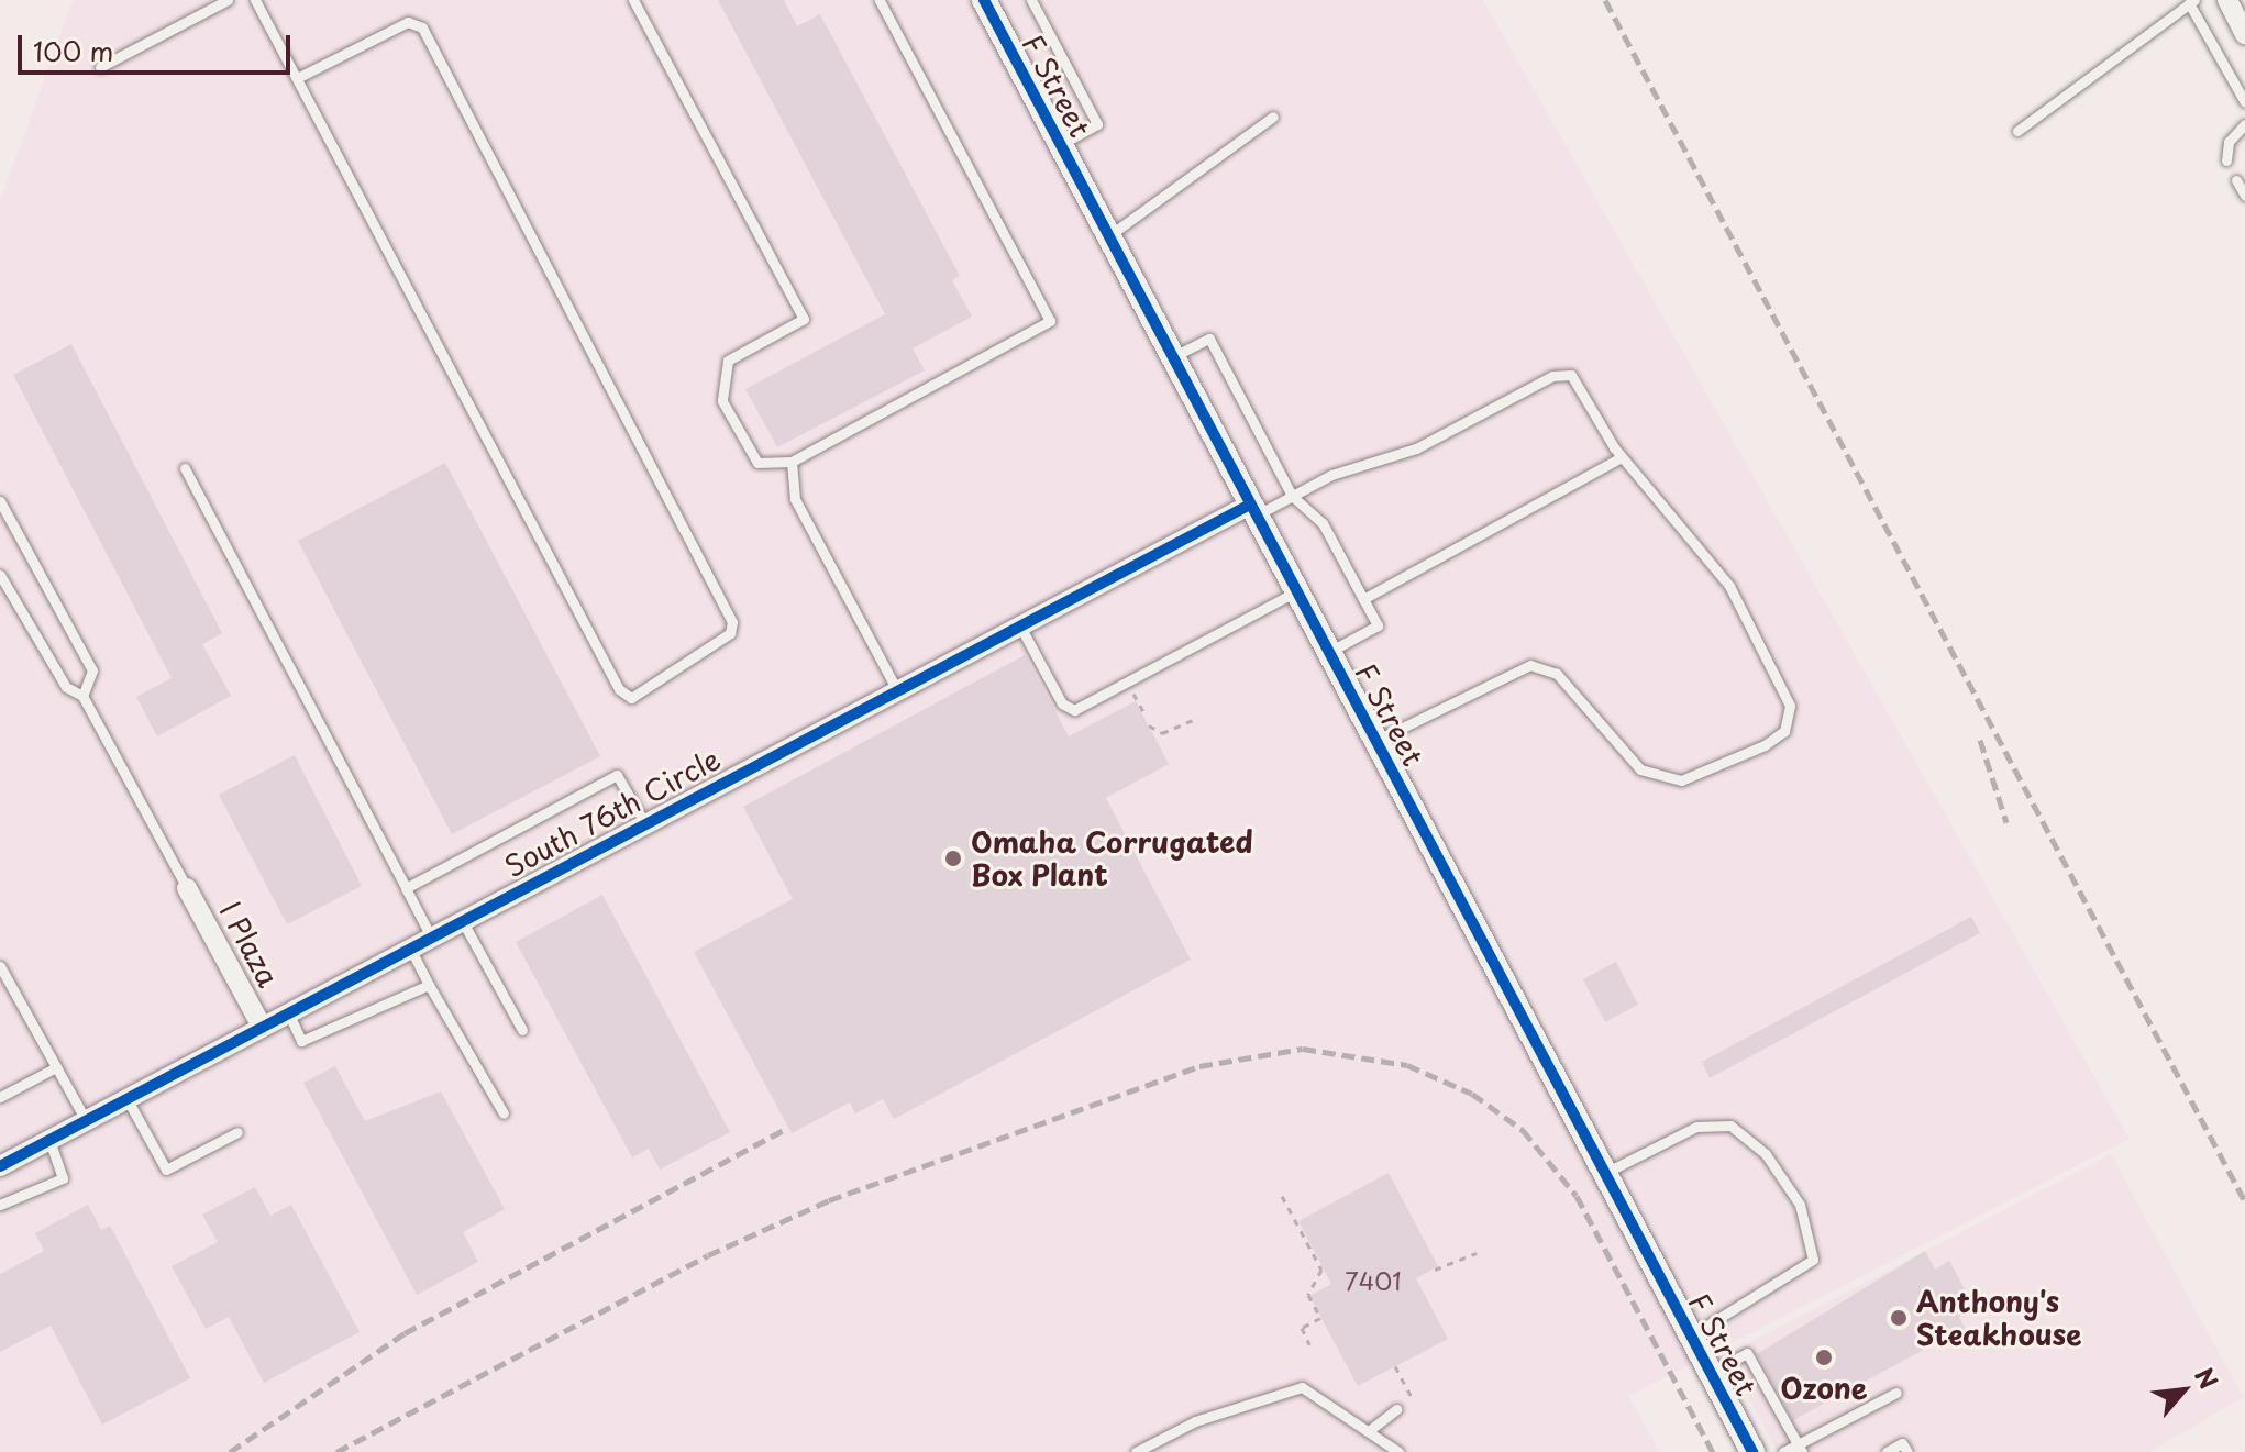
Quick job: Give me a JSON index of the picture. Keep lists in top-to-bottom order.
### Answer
{
  "streets": {
    "street": ["F Street", "South 76th Circle", "I Plaza"]
  },
  "crossings": [
    ["F Street", "South 76th Circle"],
    ["South 76th Circle", "I Plaza"]
  ],
  "places": ["Omaha Corrugated Box Plant", "Anthony's Steakhouse", "Ozone"],
  "house_numbers": ["7401"],
  "scale_bar": "100 m",
  "north": "top right"
}
